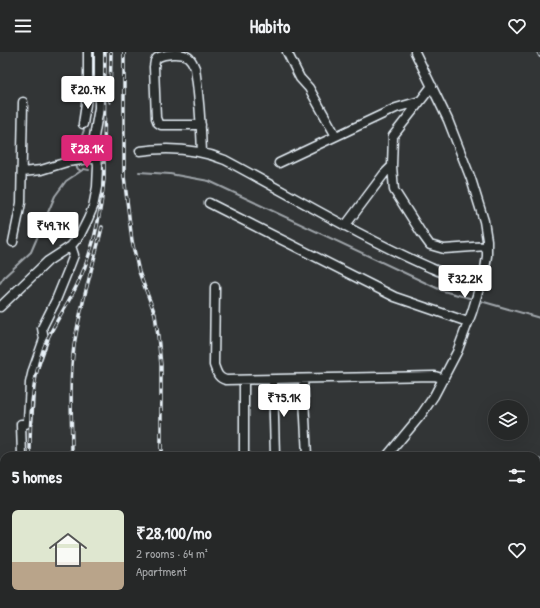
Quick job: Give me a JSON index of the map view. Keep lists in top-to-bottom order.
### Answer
{
  "page": {
    "header": "Habito",
    "price": [
      "₹20.7K",
      "₹28.1K",
      "₹49.7K",
      "₹32.2K",
      "₹75.1K"
    ],
    "heading": "5 homes",
    "list": [
      {
        "name": "₹28,100/mo",
        "note": "2 rooms · 64 m² · Apartment"
      }
    ]
  }
}
